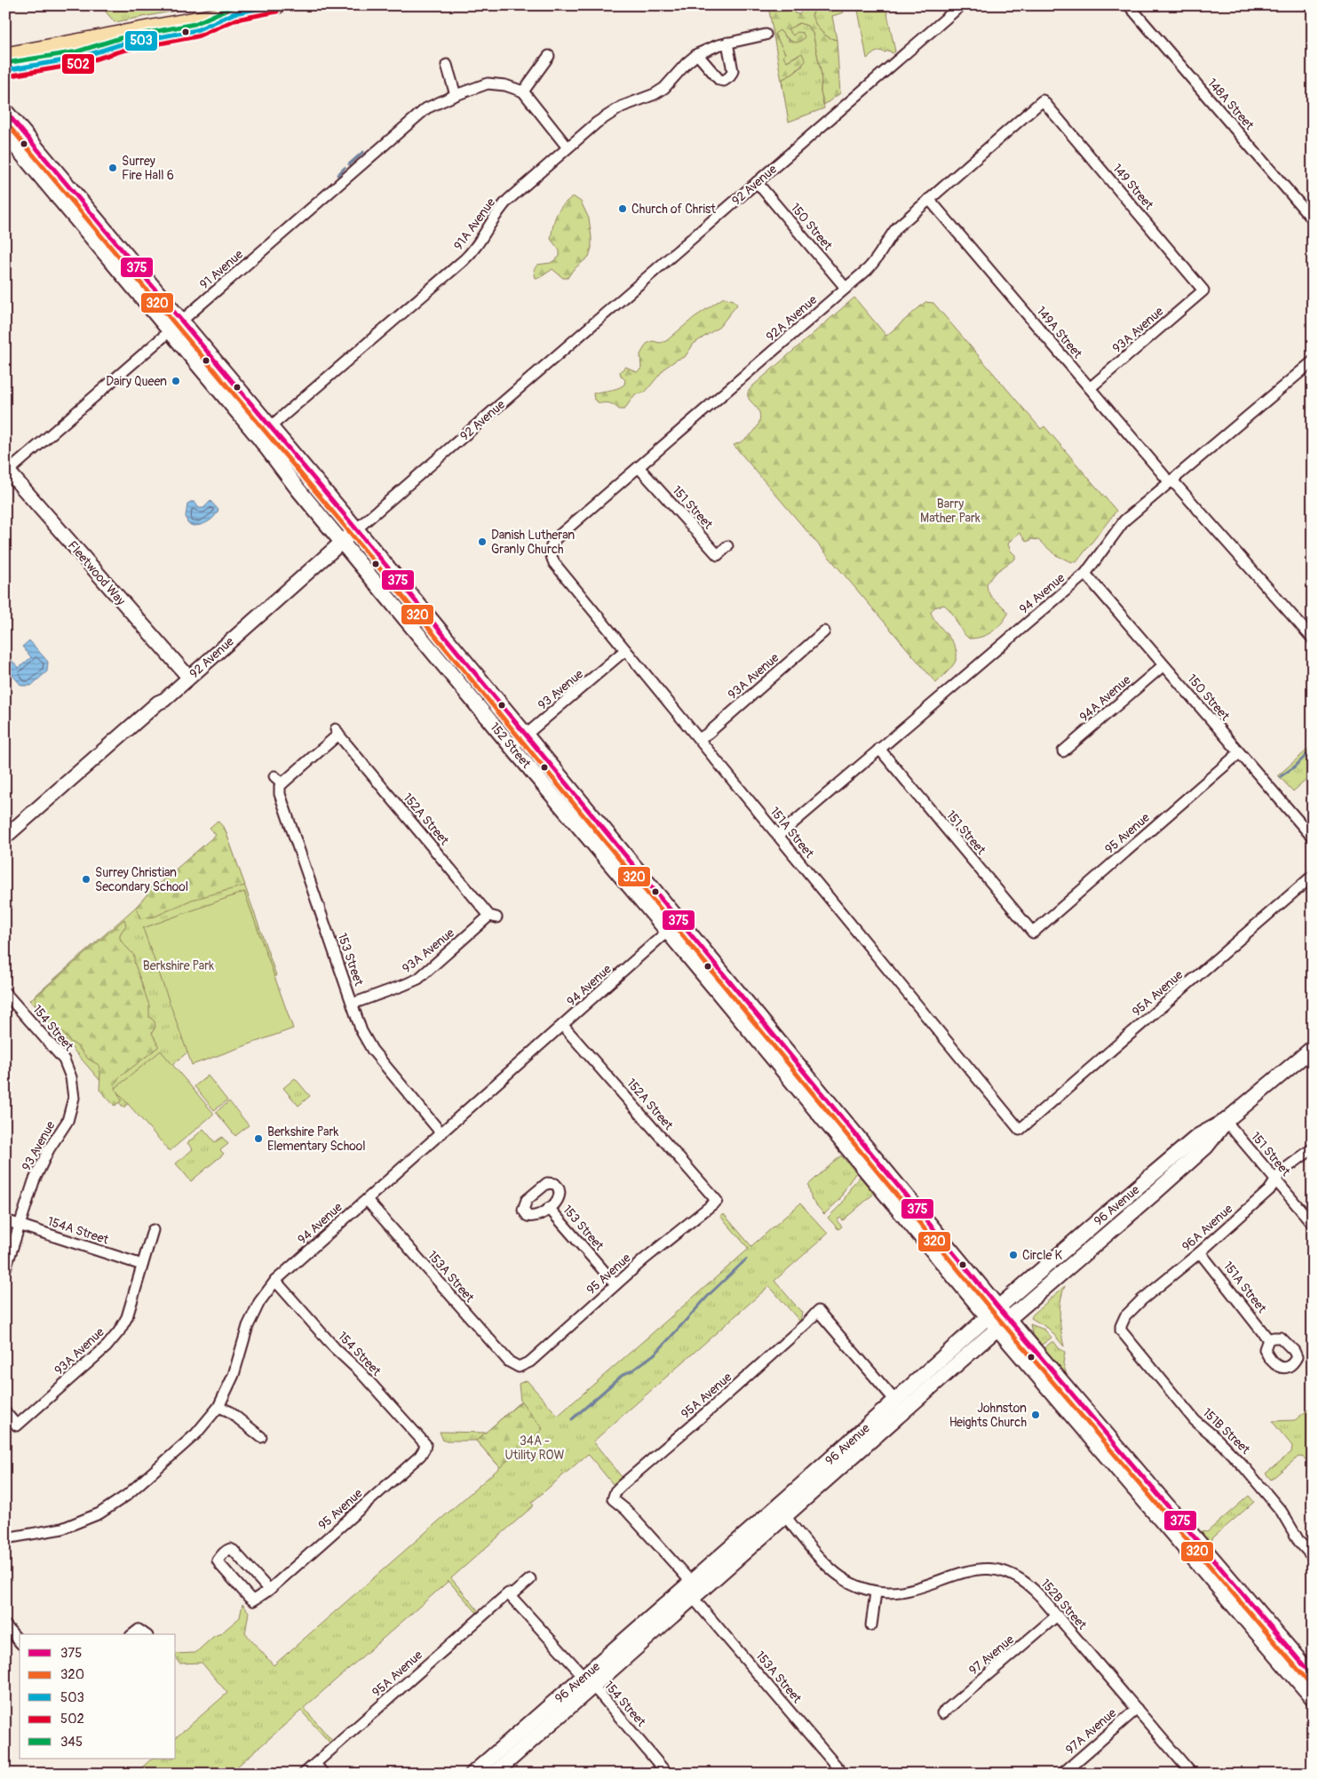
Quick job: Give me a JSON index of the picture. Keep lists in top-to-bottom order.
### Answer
{
  "streets": {
    "main road": ["152 Street", "96 Avenue"],
    "street": [
      "148A Street",
      "92 Avenue",
      "149 Street",
      "91A Avenue",
      "150 Street",
      "91 Avenue",
      "92A Avenue",
      "93A Avenue",
      "149A Street",
      "151 Street",
      "Fleetwood Way",
      "94 Avenue",
      "93 Avenue",
      "94A Avenue",
      "152A Street",
      "151A Street",
      "95 Avenue",
      "153 Street",
      "95A Avenue",
      "154 Street",
      "96A Avenue",
      "154A Street",
      "153A Street",
      "151B Street",
      "152B Street",
      "97 Avenue",
      "97A Avenue"
    ]
  },
  "crossings": [
    ["92 Avenue", "150 Street"],
    ["92 Avenue", "Fleetwood Way"],
    ["92 Avenue", "152 Street"],
    ["149 Street", "92A Avenue"],
    ["149 Street", "93A Avenue"],
    ["91A Avenue", "152 Street"],
    ["150 Street", "92A Avenue"],
    ["150 Street", "94 Avenue"],
    ["150 Street", "94A Avenue"],
    ["150 Street", "95 Avenue"],
    ["91 Avenue", "Fleetwood Way"],
    ["91 Avenue", "152 Street"],
    ["92A Avenue", "149A Street"],
    ["92A Avenue", "151 Street"],
    ["92A Avenue", "151A Street"],
    ["93A Avenue", "149A Street"],
    ["93A Avenue", "152A Street"],
    ["93A Avenue", "151A Street"],
    ["93A Avenue", "153 Street"],
    ["93A Avenue", "154A Street"],
    ["149A Street", "94 Avenue"],
    ["151 Street", "94 Avenue"],
    ["151 Street", "95 Avenue"],
    ["151 Street", "96 Avenue"],
    ["151 Street", "96A Avenue"],
    ["94 Avenue", "152 Street"],
    ["94 Avenue", "152A Street"],
    ["94 Avenue", "151A Street"],
    ["94 Avenue", "153 Street"],
    ["94 Avenue", "154 Street"],
    ["94 Avenue", "153A Street"],
    ["93 Avenue", "152 Street"],
    ["93 Avenue", "151A Street"],
    ["93 Avenue", "154 Street"],
    ["93 Avenue", "154A Street"],
    ["152 Street", "96 Avenue"],
    ["152A Street", "95 Avenue"],
    ["152A Street", "153 Street"],
    ["151A Street", "95A Avenue"],
    ["151A Street", "96A Avenue"],
    ["95 Avenue", "153 Street"],
    ["95 Avenue", "154 Street"],
    ["95 Avenue", "153A Street"],
    ["95A Avenue", "154 Street"],
    ["95A Avenue", "96 Avenue"],
    ["154 Street", "96 Avenue"],
    ["96 Avenue", "153A Street"],
    ["96 Avenue", "152B Street"],
    ["96A Avenue", "151B Street"],
    ["152B Street", "97 Avenue"],
    ["152B Street", "97A Avenue"]
  ],
  "parks": ["Barry Mather Park", "Berkshire Park", "34A - Utility ROW"],
  "places": [
    "Surrey Fire Hall 6",
    "Church of Christ",
    "Dairy Queen",
    "Danish Lutheran Granly Church",
    "Surrey Christian Secondary School",
    "Berkshire Park Elementary School",
    "Circle K",
    "Johnston Heights Church"
  ],
  "lines": [
    "transit line 503",
    "transit line 345",
    "transit line 502",
    "transit line 375",
    "transit line 320"
  ],
  "legend": [
    "375",
    "320",
    "503",
    "502",
    "345"
  ]
}
